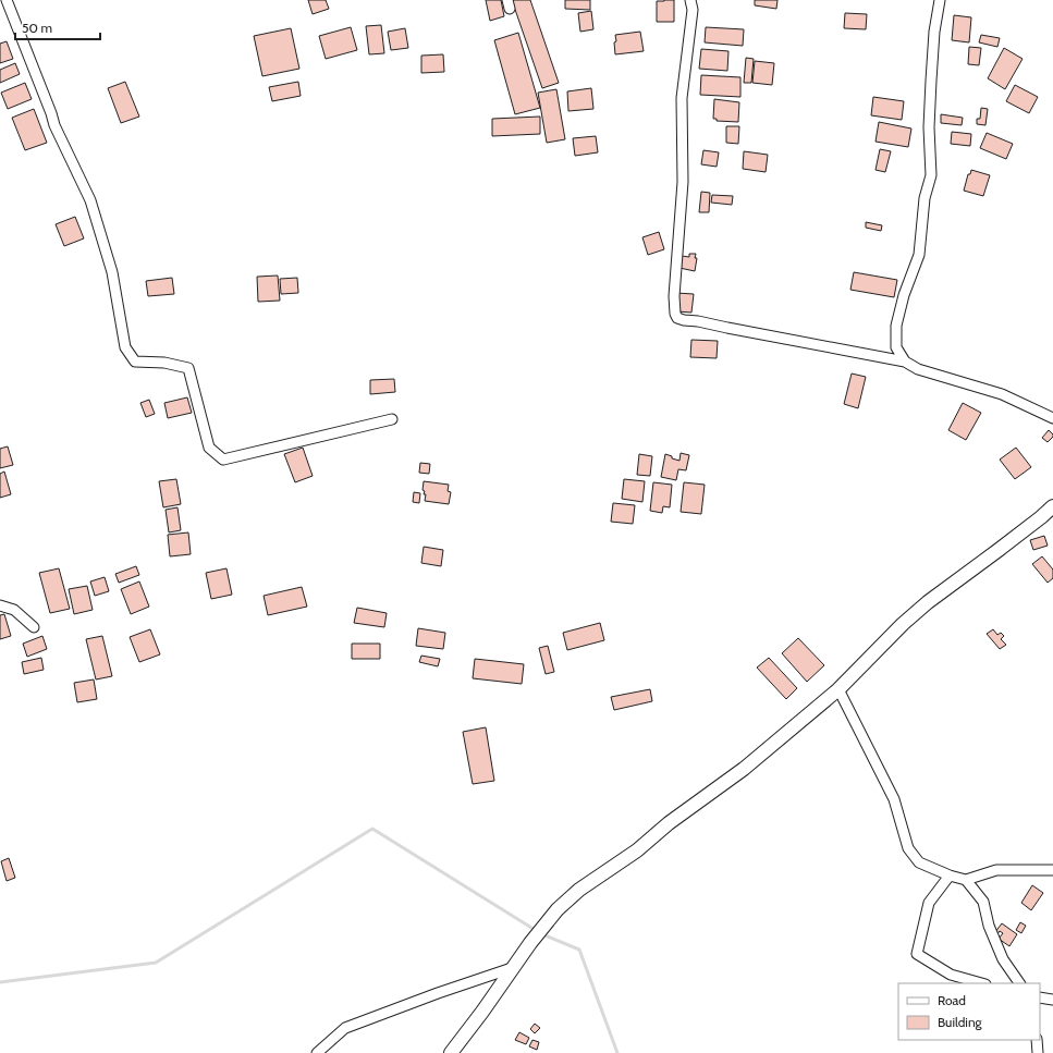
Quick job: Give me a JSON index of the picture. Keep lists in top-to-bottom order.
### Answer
{
  "legend": ["Road", "Building"],
  "scale_bar": "50 m"
}
